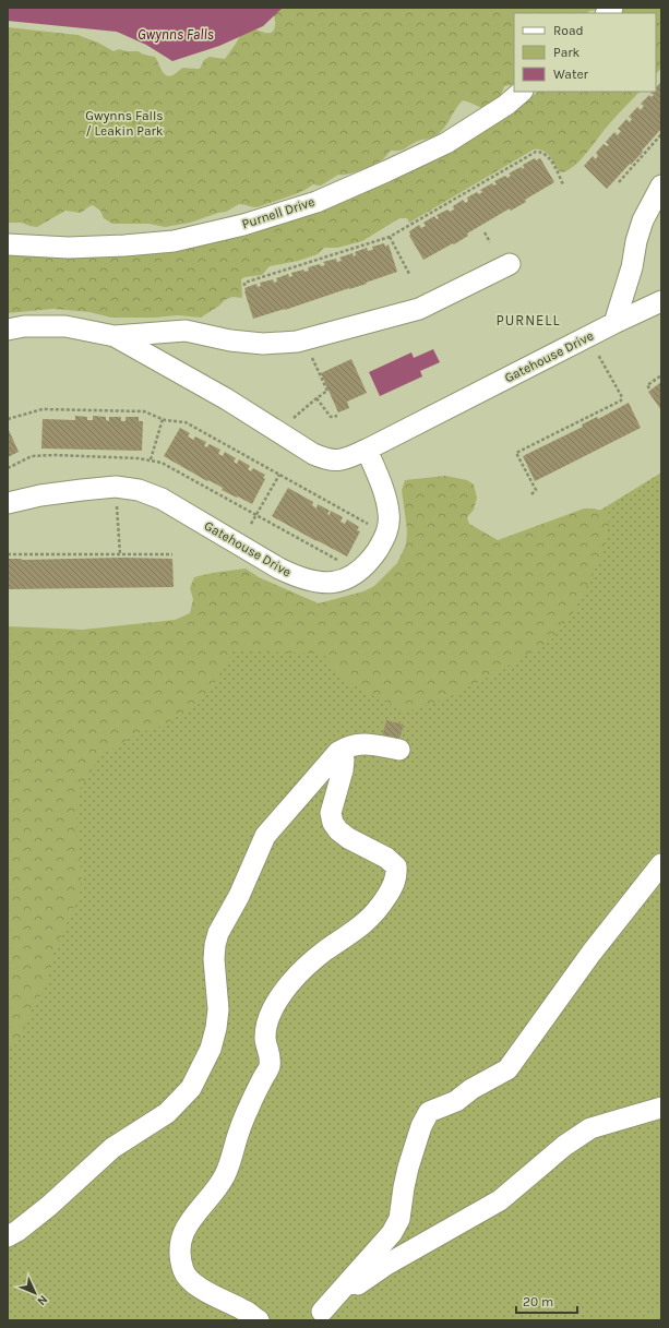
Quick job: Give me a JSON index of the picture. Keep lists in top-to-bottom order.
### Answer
{
  "streets": {
    "street": ["Purnell Drive", "Gatehouse Drive"]
  },
  "districts": ["PURNELL"],
  "water": ["Gwynns Falls"],
  "parks": ["Gwynns Falls / Leakin Park"],
  "legend": ["Road", "Park", "Water"],
  "scale_bar": "20 m",
  "north": "bottom right"
}
